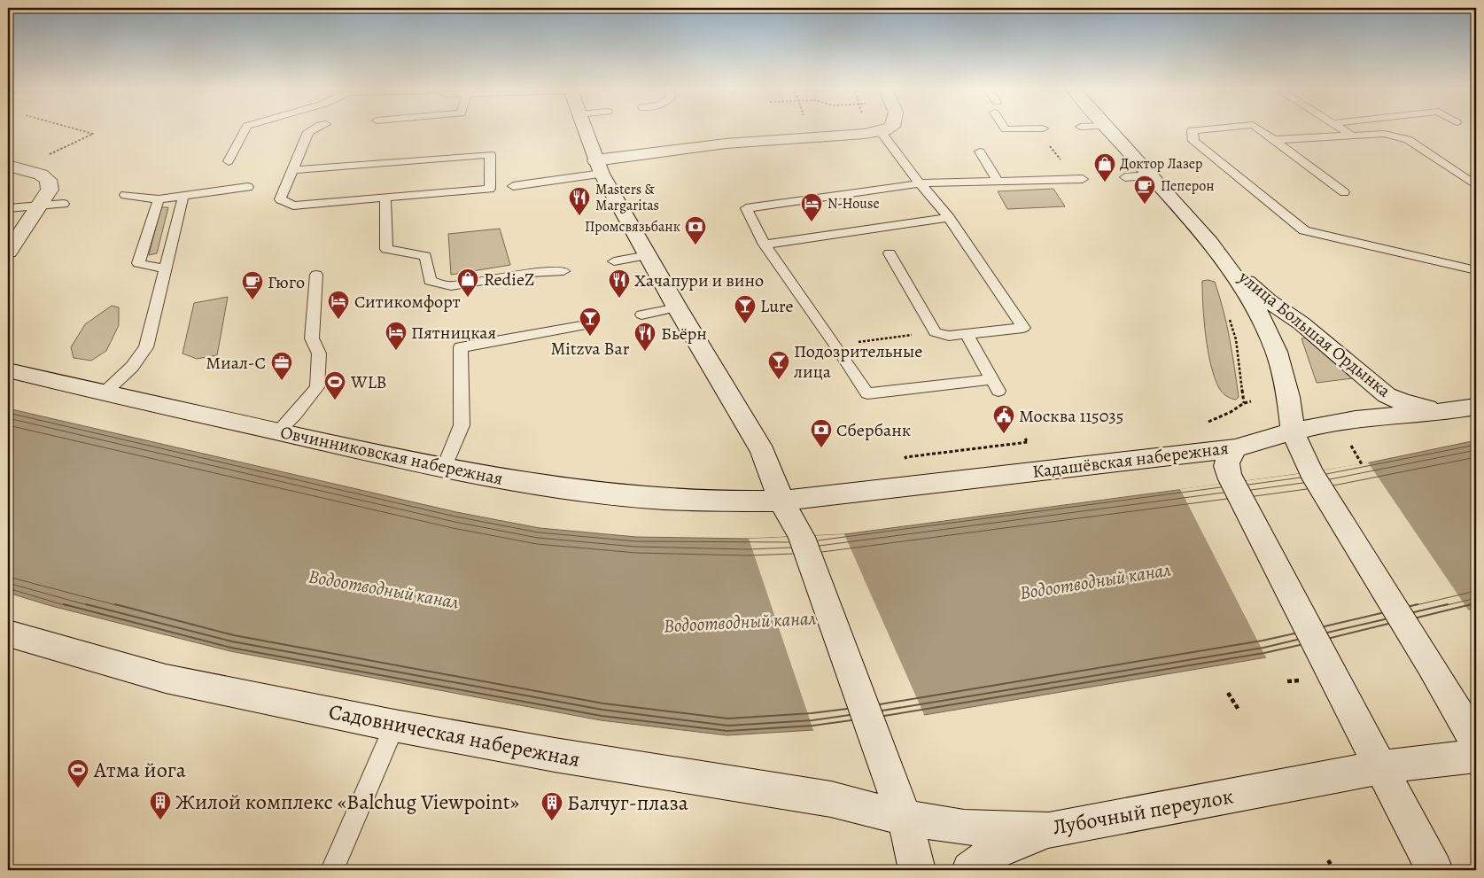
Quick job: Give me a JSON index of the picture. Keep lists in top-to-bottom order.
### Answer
{
  "streets": {
    "street": [
      "улица Большая Ордынка",
      "Овчинниковская набережная",
      "Кадашёвская набережная",
      "Садовническая набережная",
      "Лубочный переулок"
    ]
  },
  "crossings": [
    ["улица Большая Ордынка", "Кадашёвская набережная"],
    ["Овчинниковская набережная", "Кадашёвская набережная"],
    ["Садовническая набережная", "Лубочный переулок"]
  ],
  "water": ["Водоотводный канал"],
  "places": {
    "shop": ["Доктор Лазер", "RedieZ"],
    "cafe": ["Пеперон", "Гюго"],
    "restaurant": ["Masters & Margaritas", "Хачапури и вино", "Бьёрн"],
    "hotel": ["N-House", "Ситикомфорт", "Пятницкая"],
    "bank": ["Промсвязьбанк", "Сбербанк"],
    "bar": ["Lure", "Mitzva Bar", "Подозрительные лица"],
    "office": ["Миал-С"],
    "sports": ["WLB", "Атма йога"],
    "public building": ["Москва 115035"],
    "building": ["Жилой комплекс «Balchug Viewpoint»", "Балчуг-плаза"]
  }
}
